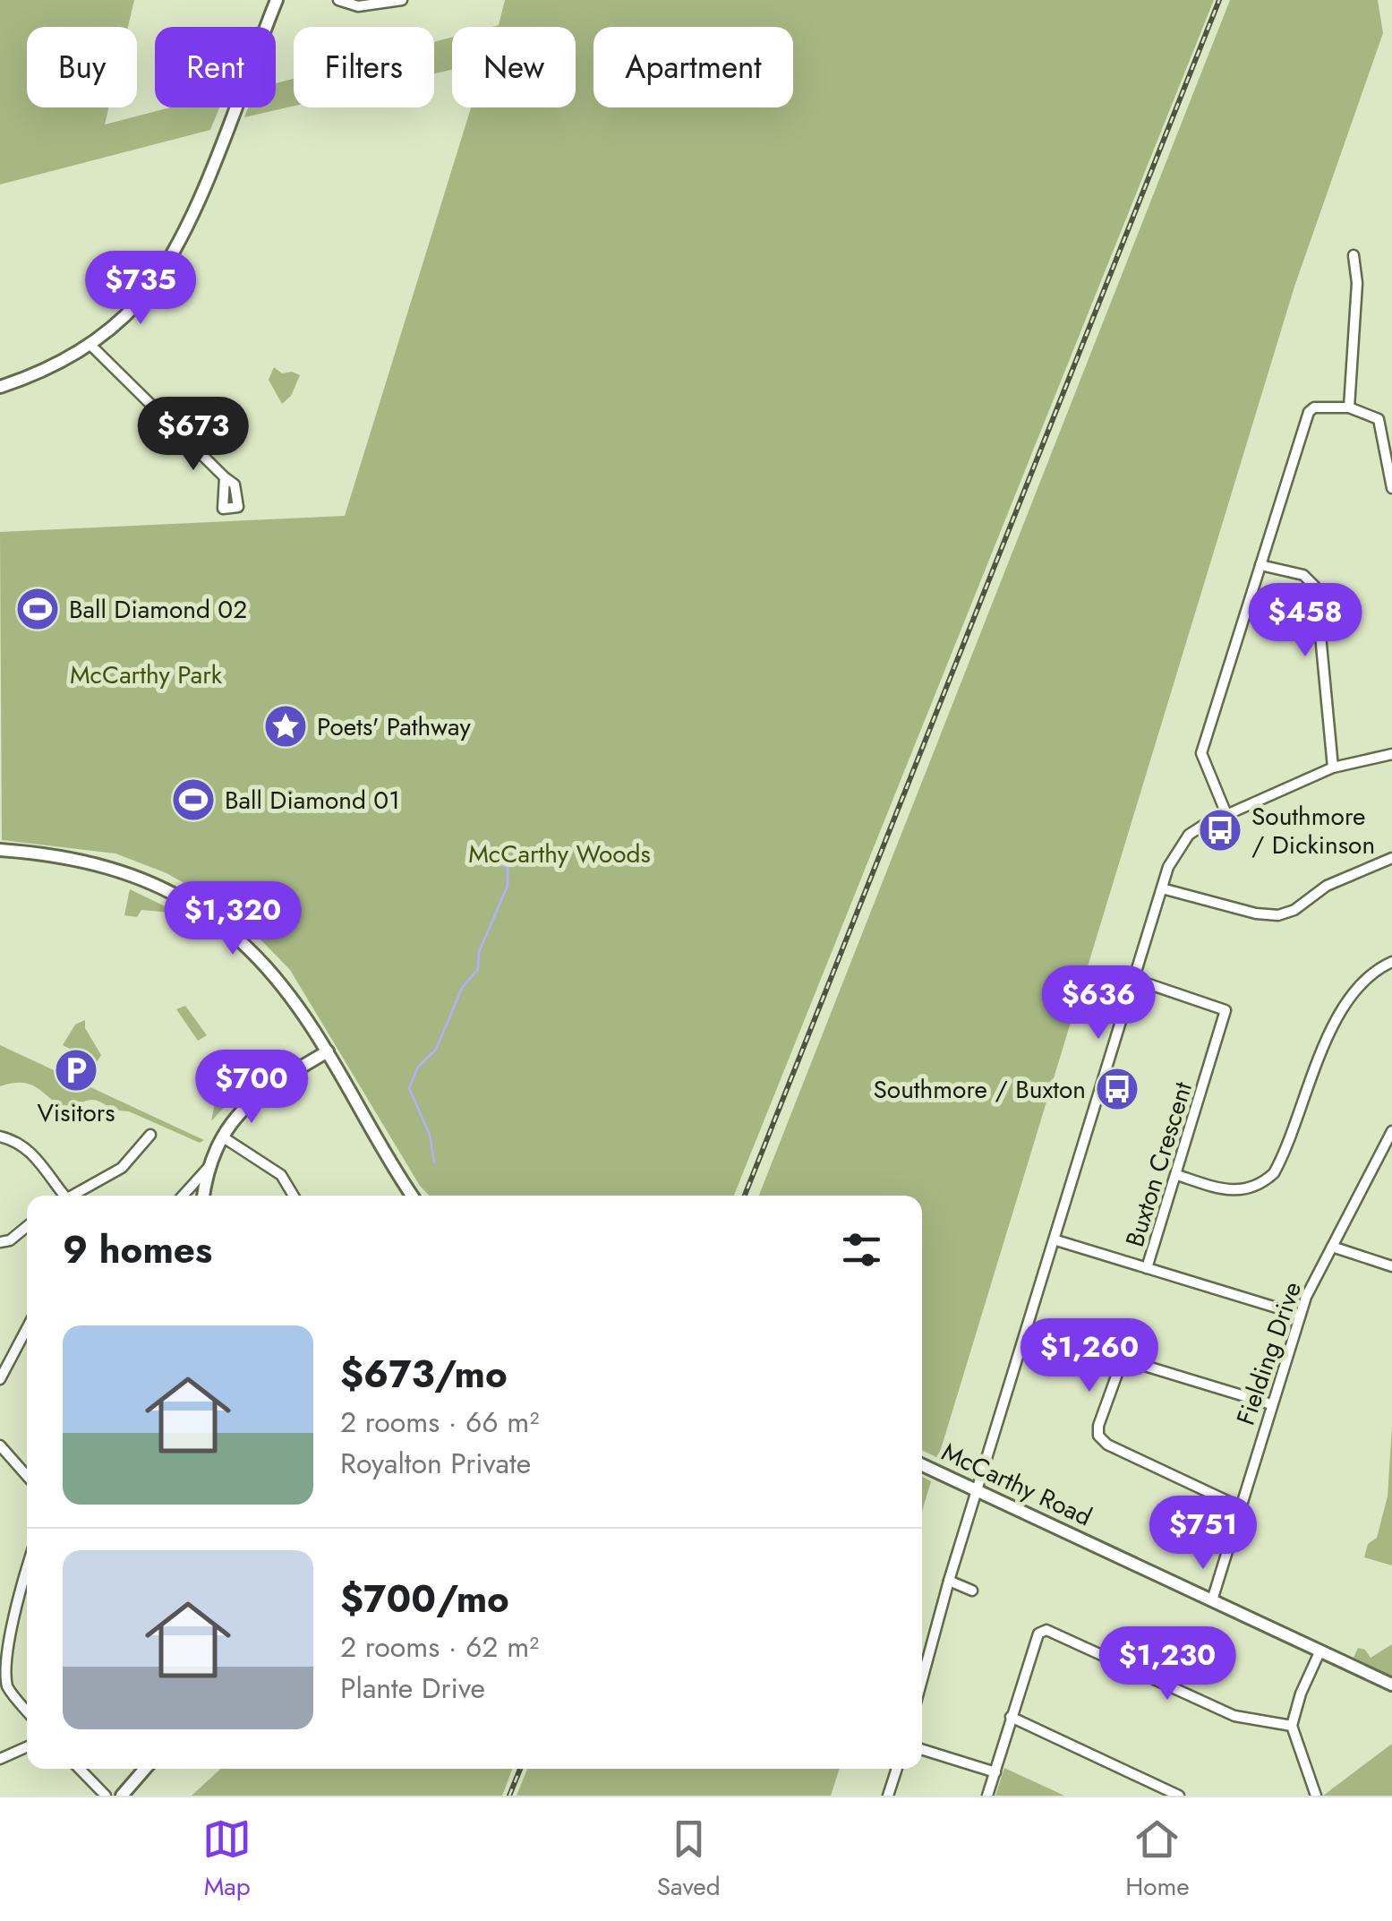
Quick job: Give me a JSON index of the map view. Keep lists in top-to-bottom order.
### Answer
{
  "streets": {
    "street": ["Buxton Crescent", "Fielding Drive", "McCarthy Road"]
  },
  "crossings": [
    ["Fielding Drive", "McCarthy Road"]
  ],
  "parks": ["McCarthy Park", "McCarthy Woods"],
  "places": {
    "sports": ["Ball Diamond 02", "Ball Diamond 01"],
    "place": ["Poets' Pathway"],
    "bus stop": ["Southmore / Dickinson", "Southmore / Buxton"],
    "parking": ["Visitors"]
  },
  "page": {
    "chip": [
      "Buy",
      "Rent",
      "Filters",
      "New",
      "Apartment"
    ],
    "price": [
      "$735",
      "$673",
      "$458",
      "$1,320",
      "$636",
      "$700",
      "$1,260",
      "$751",
      "$1,230"
    ],
    "heading": "9 homes",
    "list": [
      {
        "name": "$673/mo",
        "note": "2 rooms · 66 m² · Royalton Private"
      },
      {
        "name": "$700/mo",
        "note": "2 rooms · 62 m² · Plante Drive"
      }
    ],
    "tabs": ["Map", "Saved", "Home"]
  }
}
